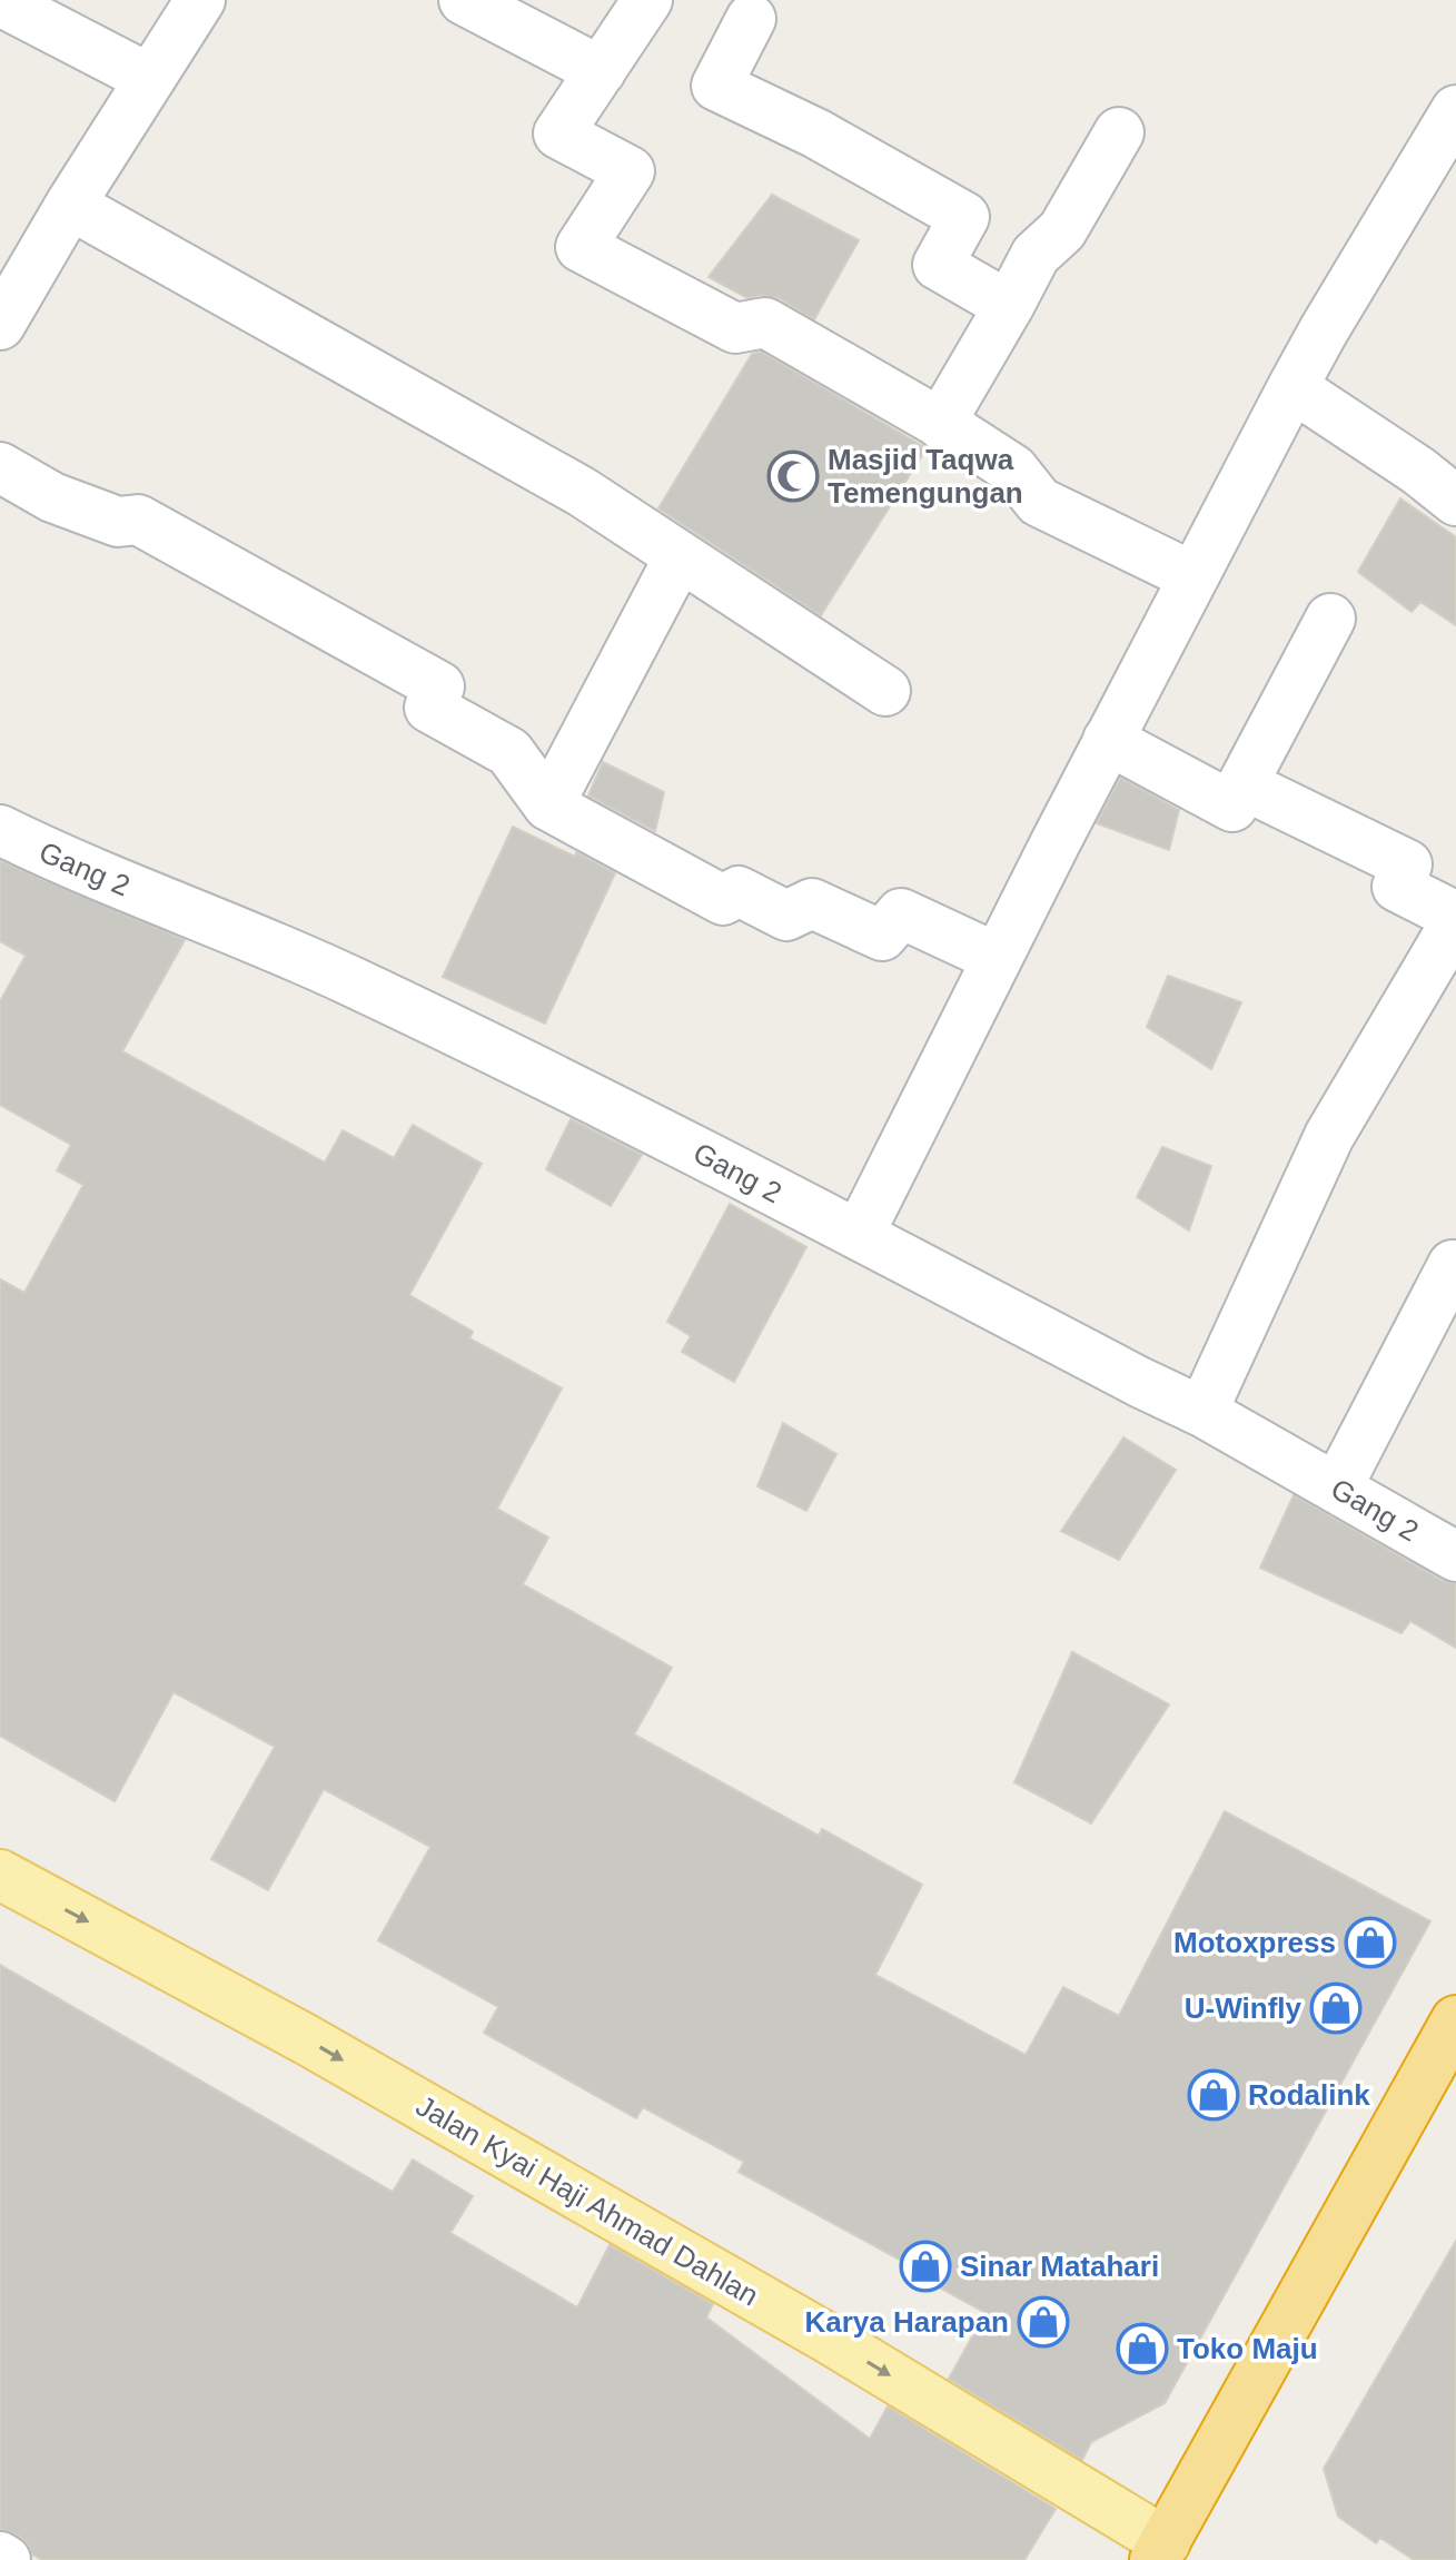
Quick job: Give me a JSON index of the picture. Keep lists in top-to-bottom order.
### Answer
{
  "streets": {
    "main road": ["Jalan Kyai Haji Ahmad Dahlan"],
    "street": ["Gang 2"]
  },
  "one_way": ["Jalan Kyai Haji Ahmad Dahlan"],
  "places": {
    "mosque": ["Masjid Taqwa Temengungan"],
    "shop": [
      "Motoxpress",
      "U-Winfly",
      "Rodalink",
      "Sinar Matahari",
      "Karya Harapan",
      "Toko Maju"
    ]
  }
}
